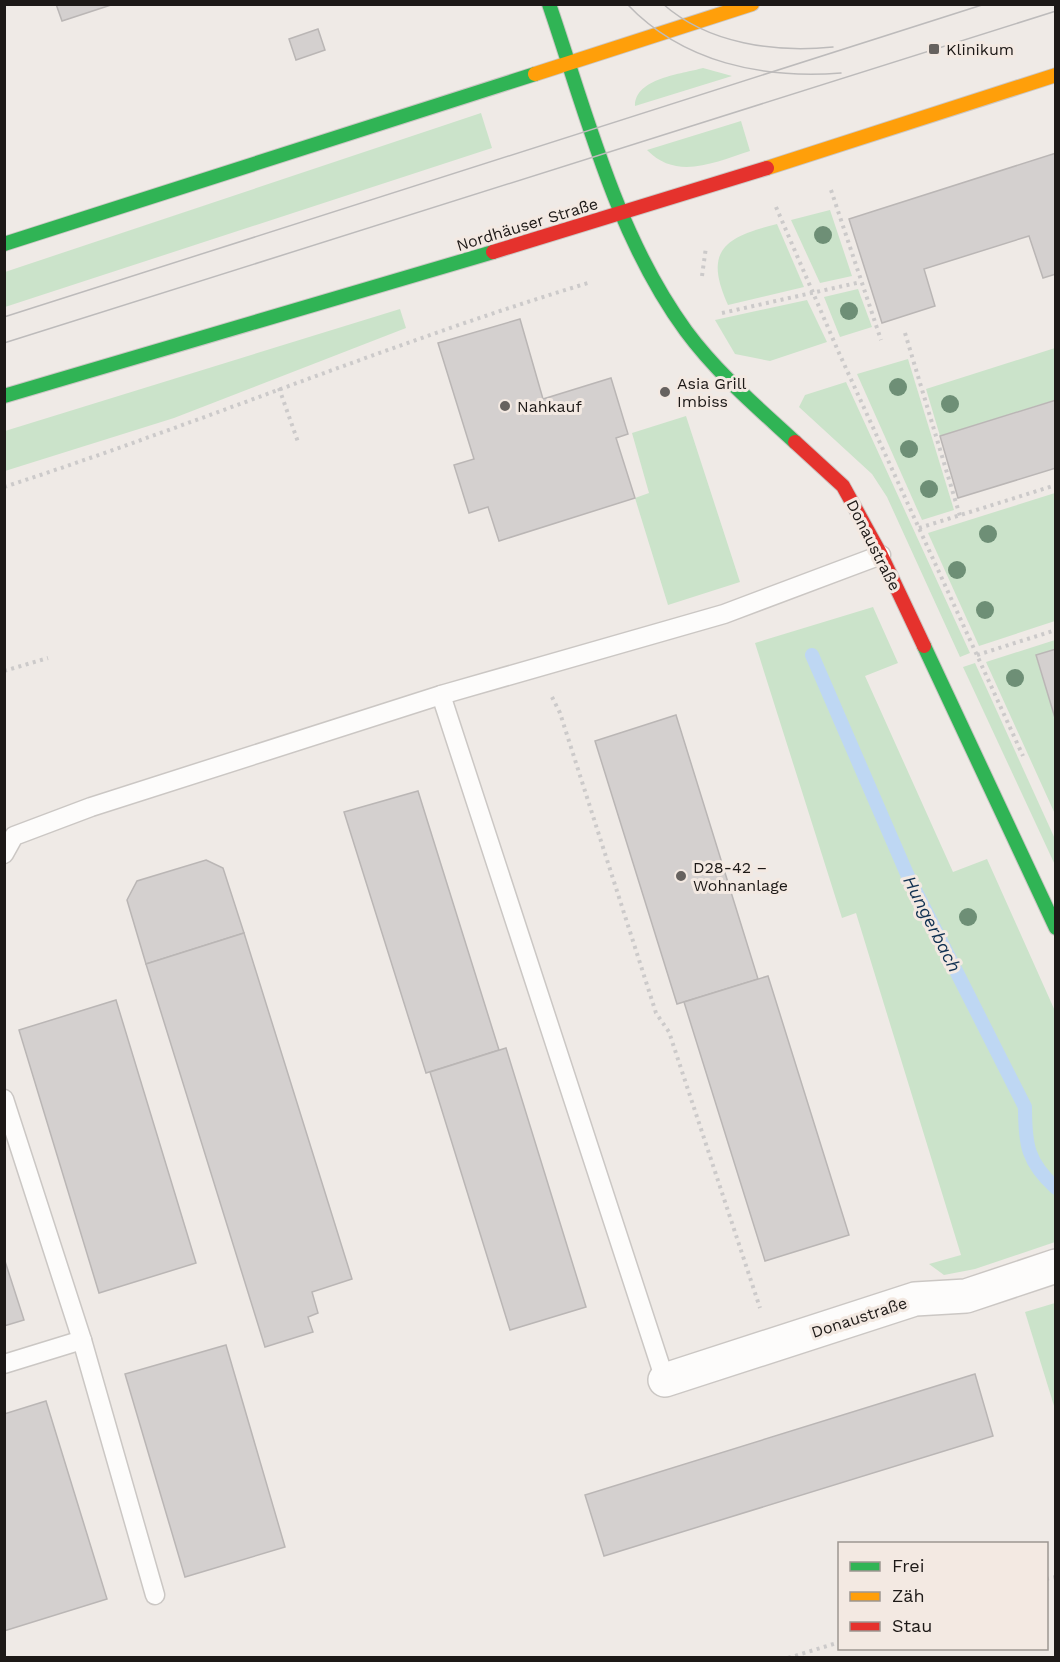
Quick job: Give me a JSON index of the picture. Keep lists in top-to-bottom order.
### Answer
{
  "streets": {
    "main road": ["Nordhäuser Straße", "Donaustraße"]
  },
  "crossings": [
    ["Nordhäuser Straße", "Donaustraße"]
  ],
  "water": ["Hungerbach"],
  "places": {
    "transit": ["Klinikum"],
    "other": ["Asia Grill Imbiss", "Nahkauf", "D28-42 – Wohnanlage"]
  },
  "legend": ["Frei", "Zäh", "Stau"]
}
